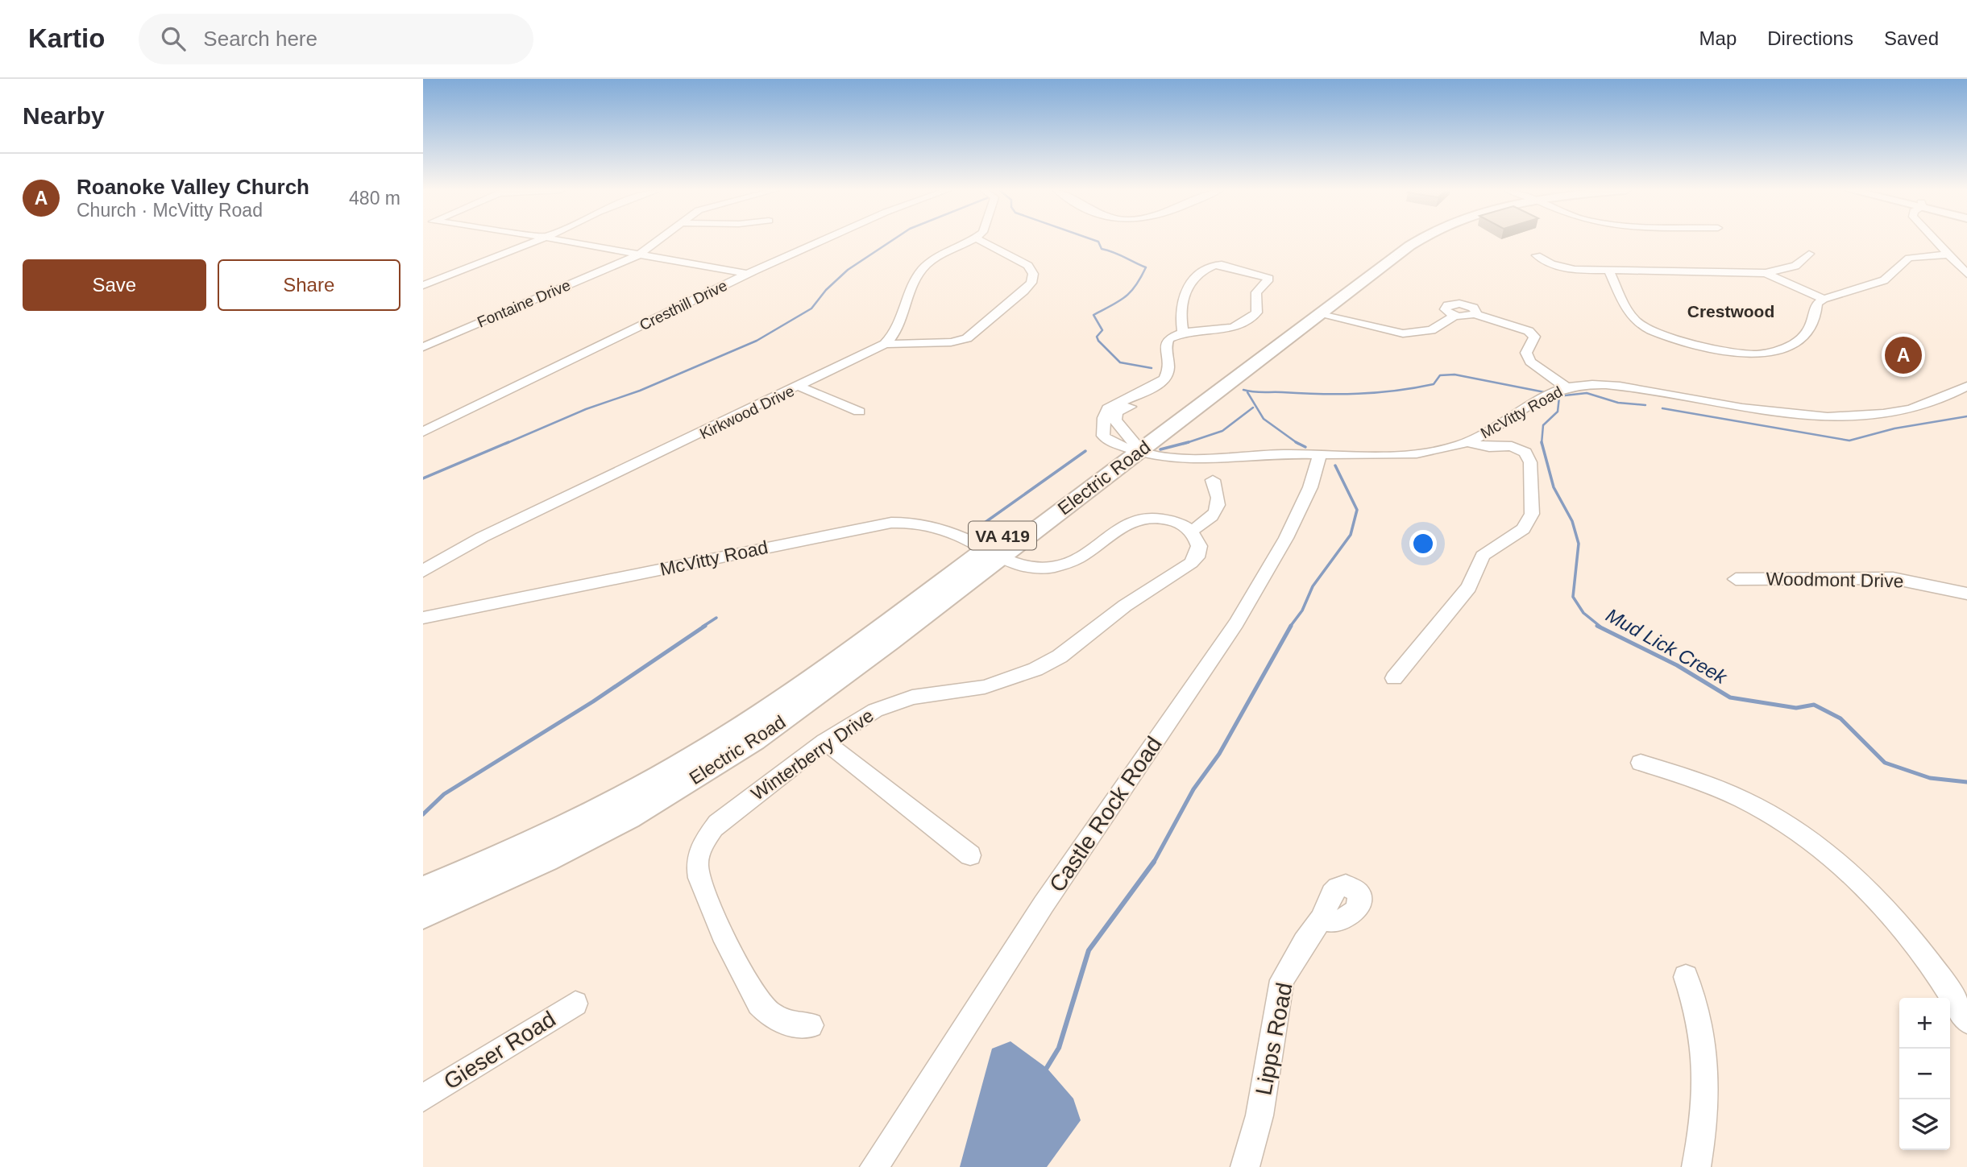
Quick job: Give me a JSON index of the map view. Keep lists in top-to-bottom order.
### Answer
{
  "streets": {
    "main road": ["Electric Road", "VA 419"],
    "street": [
      "Fontaine Drive",
      "Cresthill Drive",
      "Kirkwood Drive",
      "McVitty Road",
      "Woodmont Drive",
      "Winterberry Drive",
      "Castle Rock Road",
      "Lipps Road",
      "Gieser Road"
    ]
  },
  "crossings": [
    ["McVitty Road", "Electric Road"],
    ["McVitty Road", "Castle Rock Road"]
  ],
  "districts": ["Crestwood"],
  "water": ["Mud Lick Creek"],
  "page": {
    "header": "Kartio",
    "search": "Search here",
    "nav": ["Map", "Directions", "Saved"],
    "heading": "Nearby",
    "list": [
      {
        "mark": "A",
        "name": "Roanoke Valley Church",
        "note": "Church · McVitty Road",
        "value": "480 m"
      }
    ],
    "buttons": ["Save", "Share"],
    "pins": "A",
    "map_buttons": ["+", "−"]
  }
}
